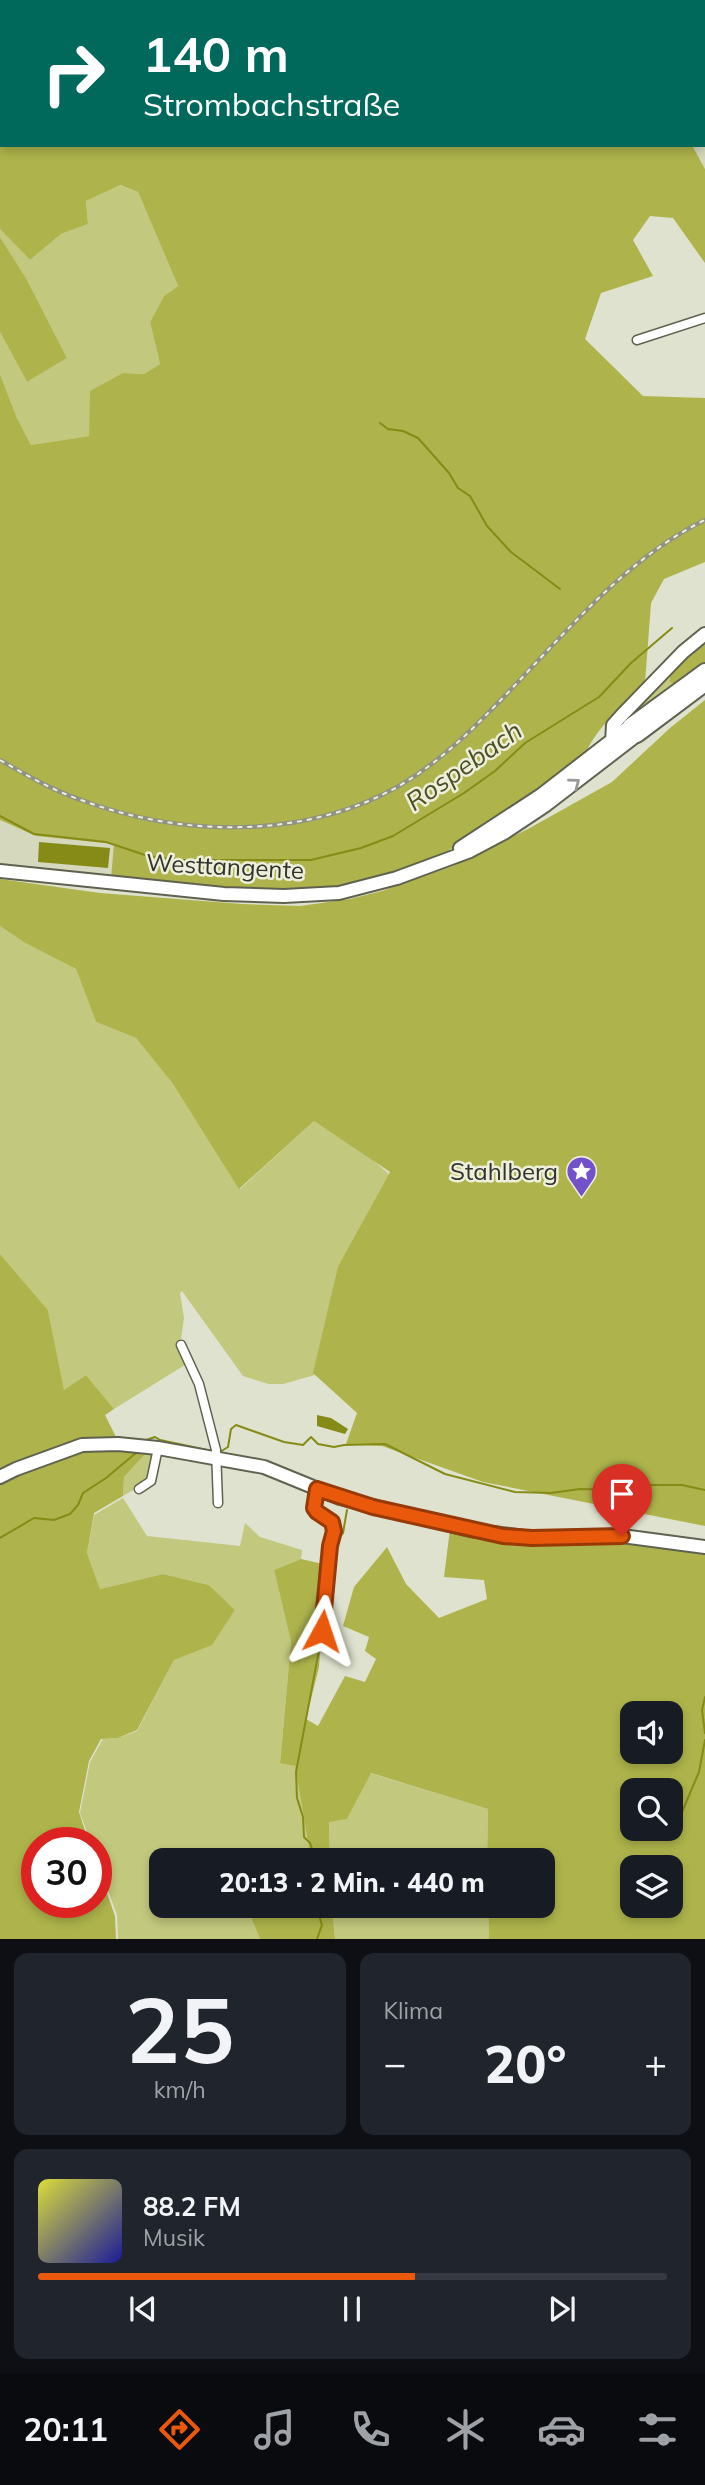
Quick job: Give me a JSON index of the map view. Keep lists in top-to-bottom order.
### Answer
{
  "streets": {
    "highway": ["Westtangente"]
  },
  "water": ["Rospebach"],
  "places": {
    "place": ["Stahlberg"]
  },
  "page": {
    "turn": ["140 m", "Strombachstraße"],
    "limit": "30",
    "trip": "20:13 · 2 Min. · 440 m",
    "tile": [
      ["25", "km/h"],
      "Klima"
    ],
    "heat": ["−", "20°", "+"],
    "song": ["88.2 FM", "Musik"],
    "tabs": "20:11"
  }
}
